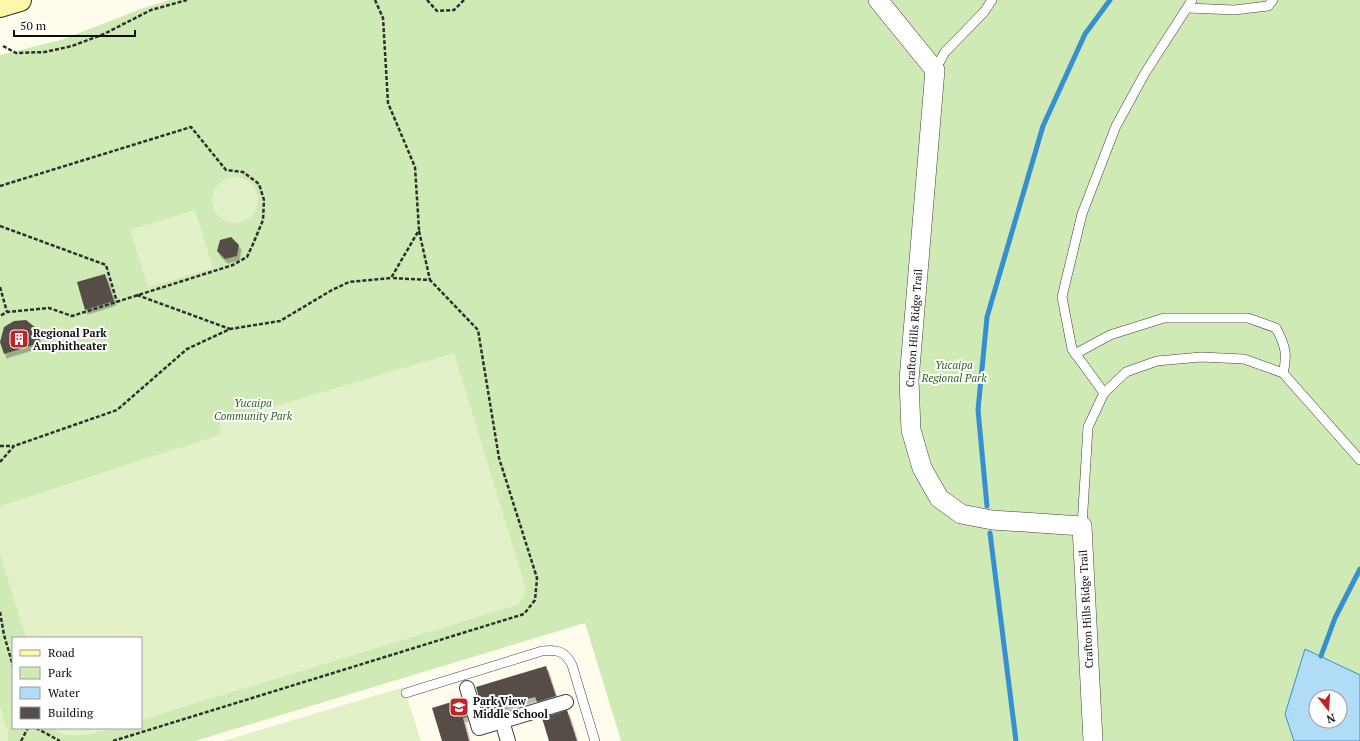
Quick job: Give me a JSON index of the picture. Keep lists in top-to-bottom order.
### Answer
{
  "streets": {
    "street": ["Crafton Hills Ridge Trail"]
  },
  "parks": ["Yucaipa Regional Park", "Yucaipa Community Park"],
  "places": {
    "building": ["Regional Park Amphitheater"],
    "school or university": ["Park View Middle School"]
  },
  "legend": [
    "Road",
    "Park",
    "Water",
    "Building"
  ],
  "scale_bar": "50 m",
  "north": "bottom"
}
